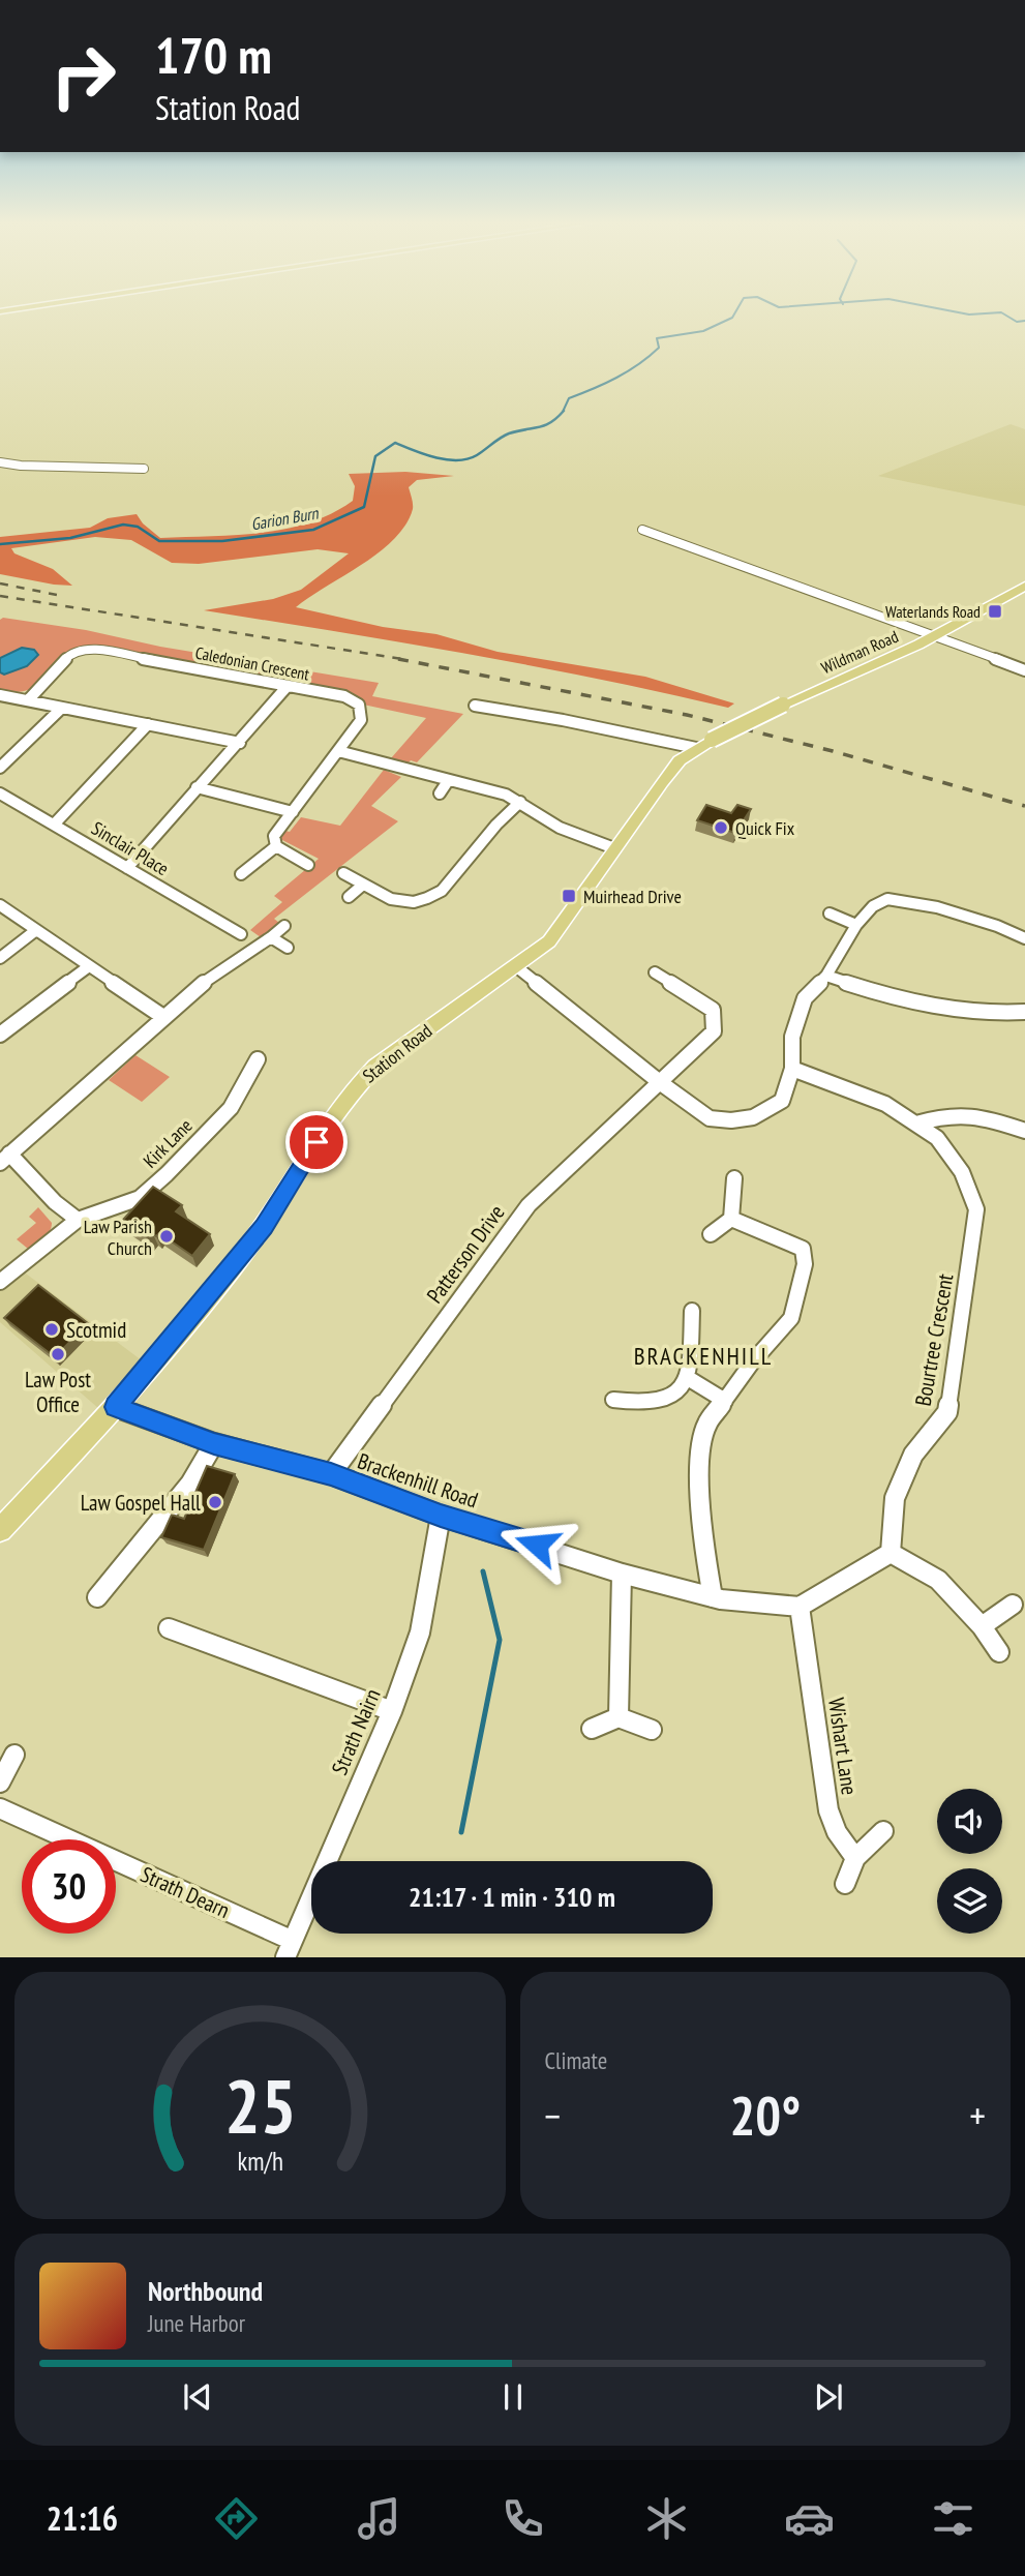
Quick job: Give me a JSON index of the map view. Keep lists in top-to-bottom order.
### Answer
{
  "streets": {
    "main road": ["Wildman Road", "Station Road"],
    "street": [
      "Caledonian Crescent",
      "Sinclair Place",
      "Kirk Lane",
      "Patterson Drive",
      "Bourtree Crescent",
      "Brackenhill Road",
      "Strath Nairn",
      "Wishart Lane",
      "Strath Dearn"
    ]
  },
  "crossings": [
    ["Wildman Road", "Station Road"],
    ["Station Road", "Brackenhill Road"],
    ["Patterson Drive", "Brackenhill Road"],
    ["Brackenhill Road", "Strath Nairn"],
    ["Strath Nairn", "Strath Dearn"]
  ],
  "districts": ["BRACKENHILL"],
  "water": ["Garion Burn"],
  "places": {
    "transit": ["Waterlands Road", "Muirhead Drive"],
    "other": [
      "Quick Fix",
      "Law Parish Church",
      "Scotmid",
      "Law Post Office",
      "Law Gospel Hall"
    ]
  },
  "page": {
    "turn": ["170 m", "Station Road"],
    "limit": "30",
    "trip": "21:17 · 1 min · 310 m",
    "tile": "Climate",
    "heat": ["−", "20°", "+"],
    "song": ["Northbound", "June Harbor"],
    "tabs": "21:16",
    "gauge": ["25", "km/h"]
  }
}
